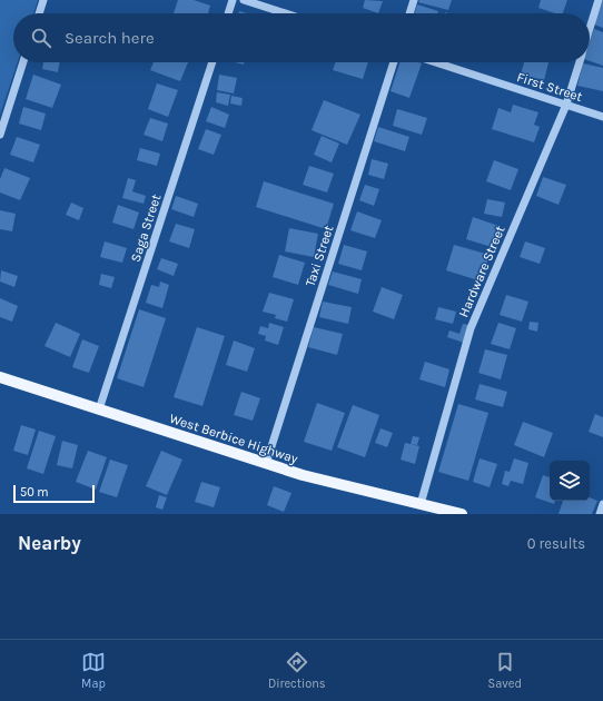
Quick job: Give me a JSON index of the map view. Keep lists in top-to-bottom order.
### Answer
{
  "streets": {
    "main road": ["West Berbice Highway"],
    "street": [
      "First Street",
      "Saga Street",
      "Taxi Street",
      "Hardware Street"
    ]
  },
  "crossings": [
    ["First Street", "Hardware Street"],
    ["Saga Street", "West Berbice Highway"],
    ["Taxi Street", "West Berbice Highway"],
    ["Hardware Street", "West Berbice Highway"]
  ],
  "scale_bar": "50 m",
  "page": {
    "search": "Search here",
    "scale": "50 m",
    "heading": ["Nearby", "0 results"],
    "nav": ["Map", "Directions", "Saved"]
  }
}
